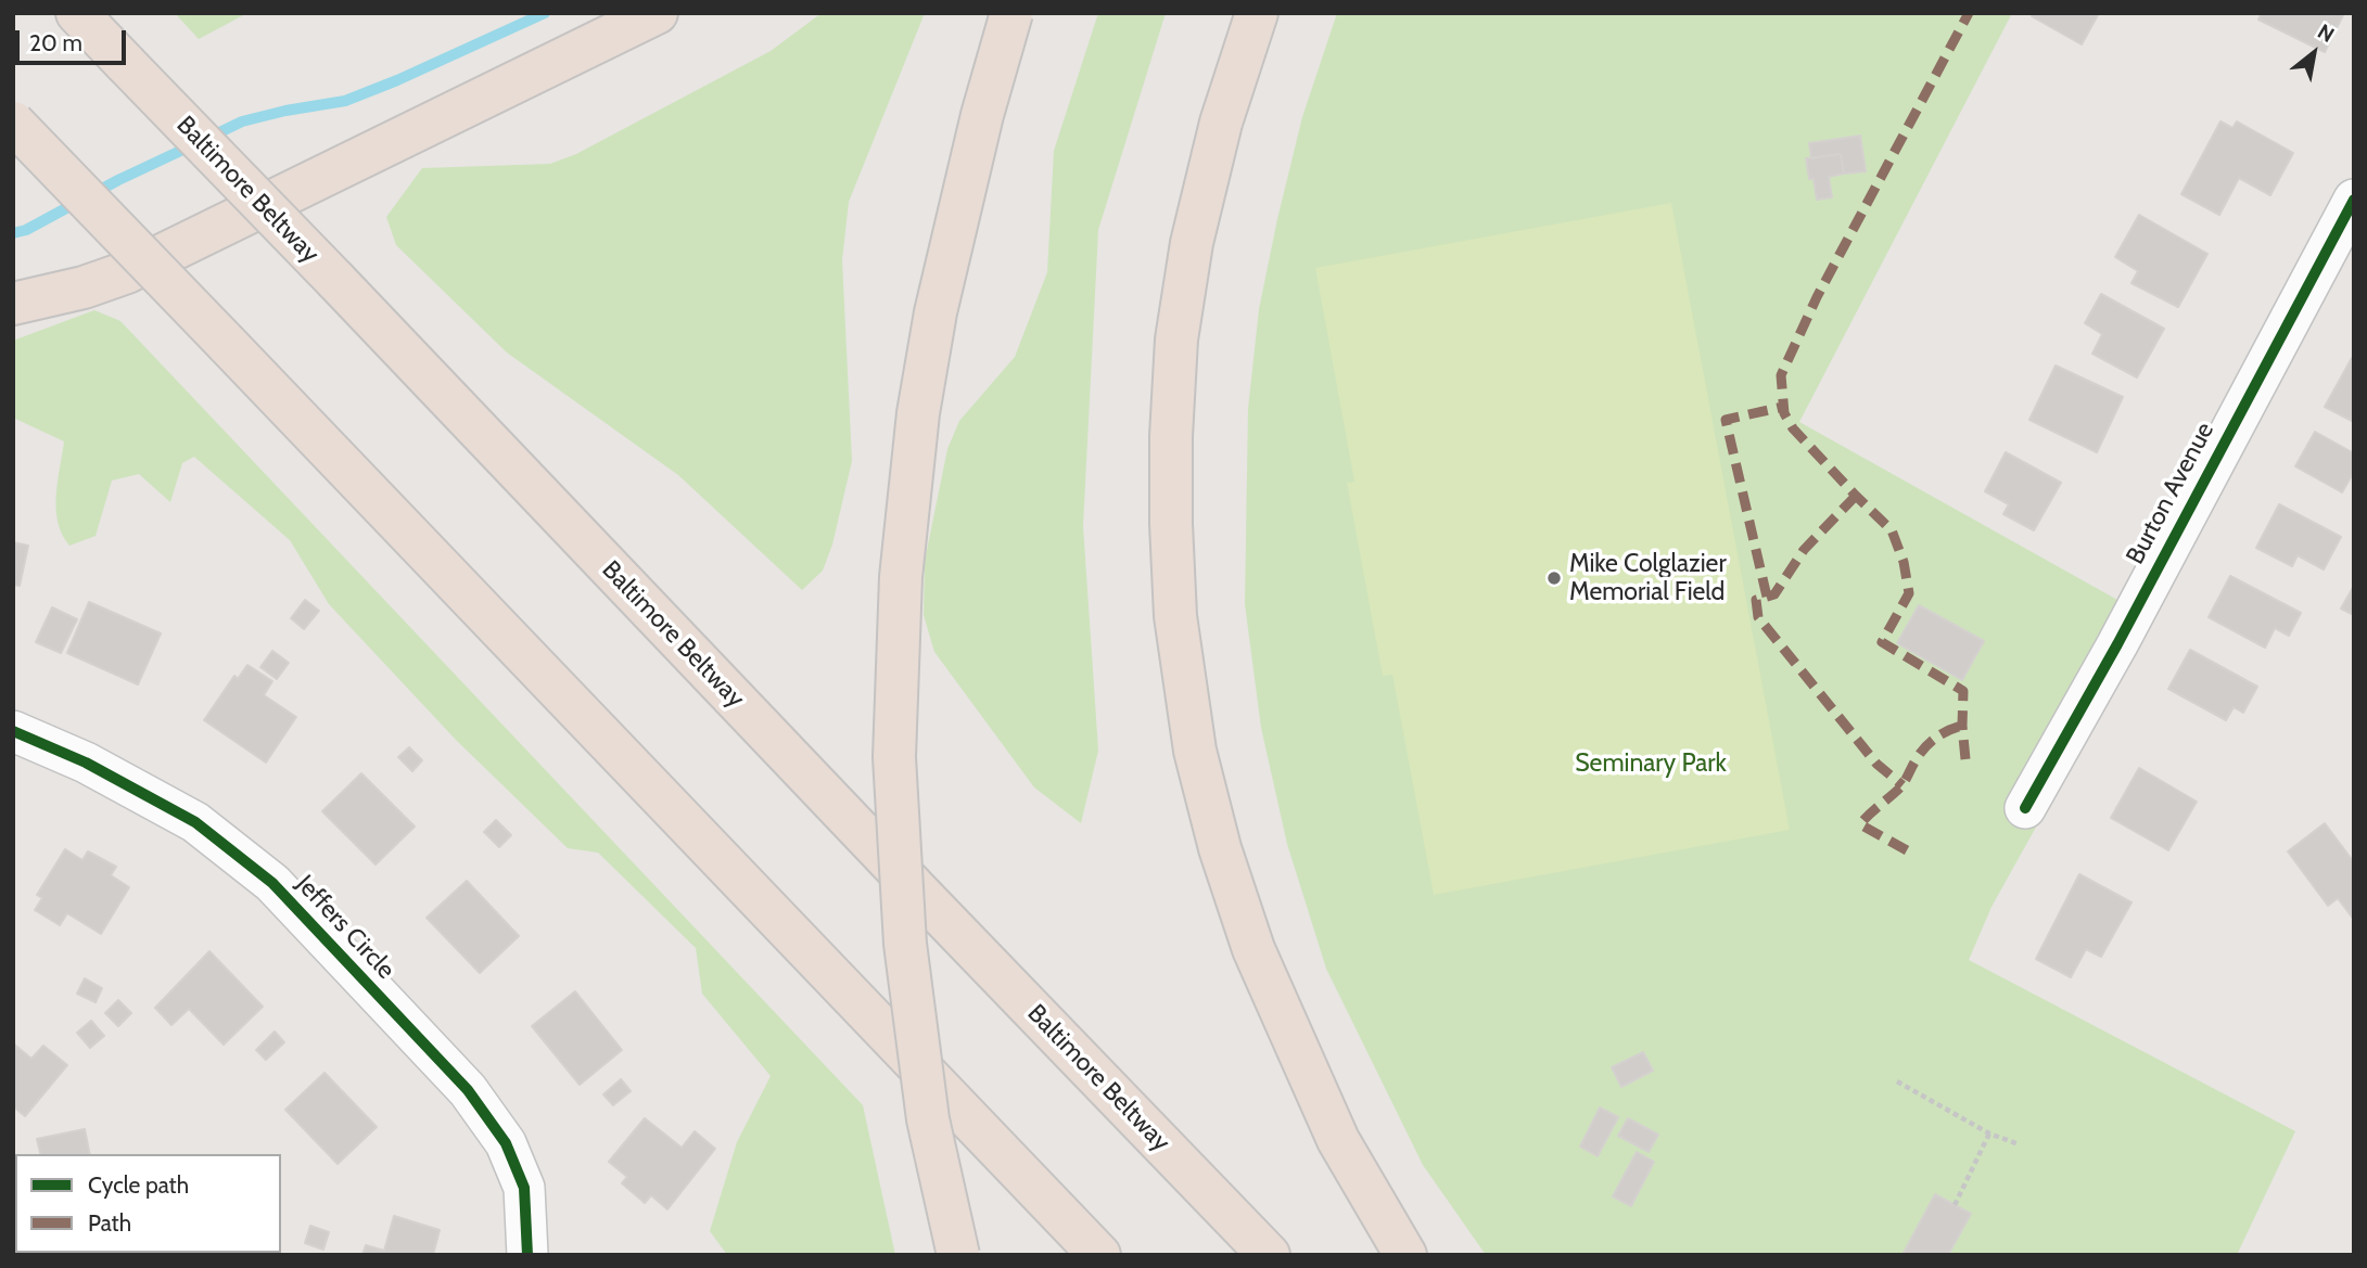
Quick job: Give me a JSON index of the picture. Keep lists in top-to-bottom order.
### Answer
{
  "streets": {
    "highway": ["Baltimore Beltway"],
    "street": ["Burton Avenue", "Jeffers Circle"]
  },
  "parks": ["Seminary Park"],
  "places": ["Mike Colglazier Memorial Field"],
  "legend": ["Cycle path", "Path"],
  "scale_bar": "20 m",
  "north": "top right"
}
